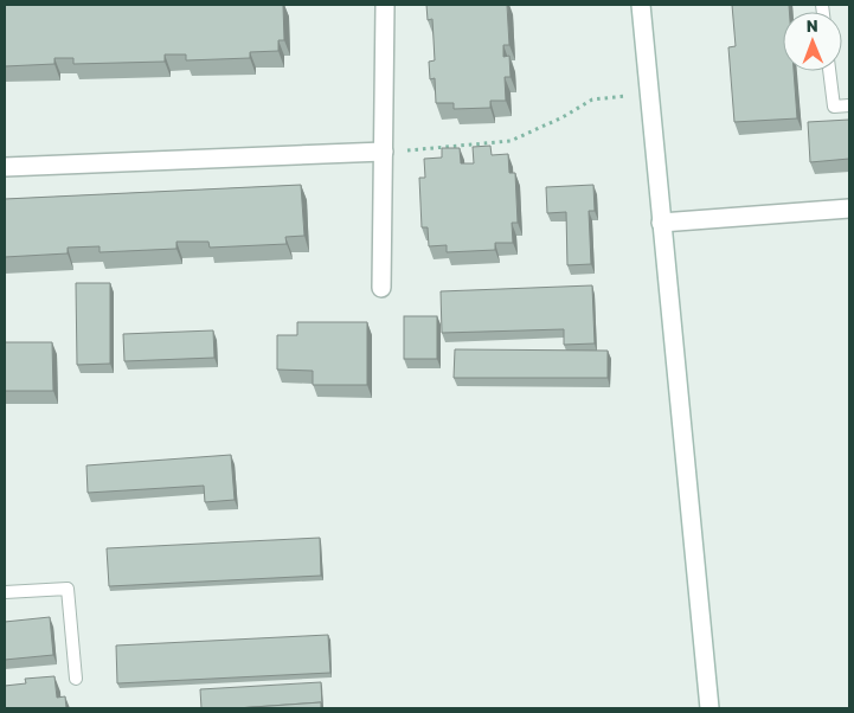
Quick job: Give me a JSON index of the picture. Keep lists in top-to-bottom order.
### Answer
{
  "north": "top"
}
